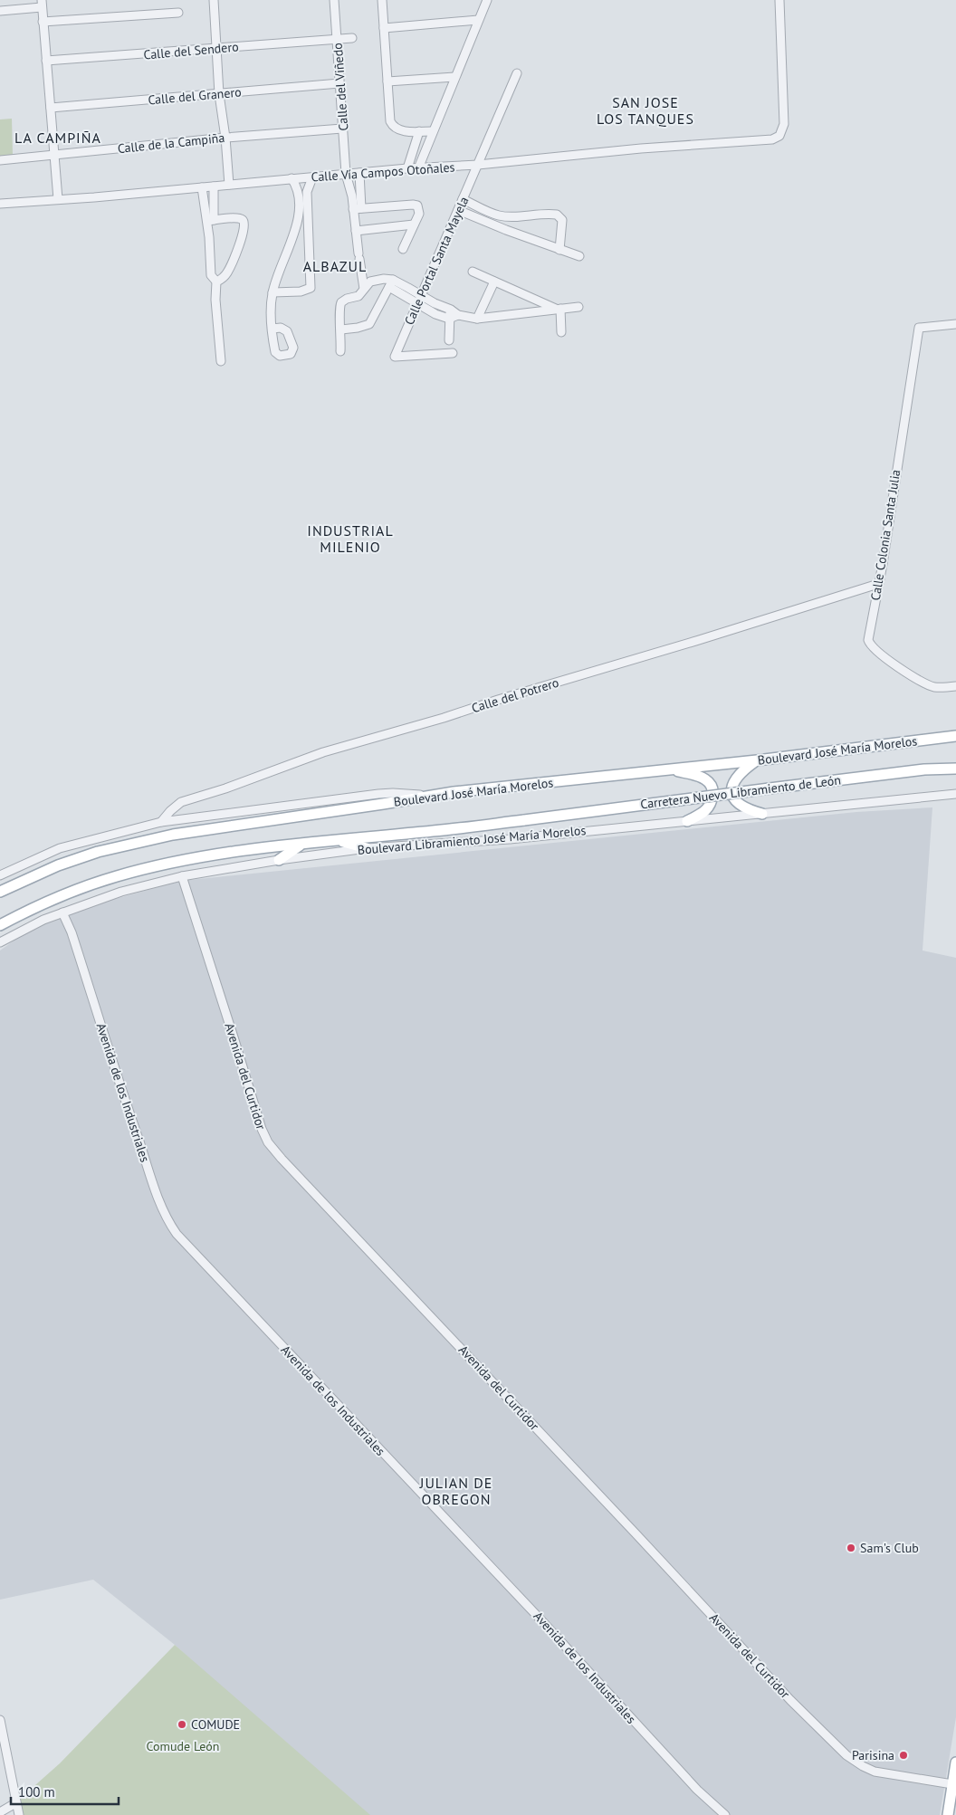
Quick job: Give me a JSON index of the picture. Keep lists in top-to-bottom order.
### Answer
{
  "streets": {
    "main road": ["Boulevard José María Morelos", "Carretera Nuevo Libramiento de León"],
    "street": [
      "Calle del Sendero",
      "Calle del Viñedo",
      "Calle del Granero",
      "Calle de la Campiña",
      "Calle Vía Campos Otoñales",
      "Calle Portal Santa Mayela",
      "Calle Colonia Santa Julia",
      "Calle del Potrero",
      "Boulevard Libramiento José María Morelos",
      "Avenida del Curtidor",
      "Avenida de los Industriales"
    ]
  },
  "crossings": [
    ["Calle del Sendero", "Calle del Viñedo"],
    ["Calle del Viñedo", "Calle del Granero"],
    ["Calle del Viñedo", "Calle de la Campiña"],
    ["Calle del Viñedo", "Calle Vía Campos Otoñales"],
    ["Calle Vía Campos Otoñales", "Calle Portal Santa Mayela"],
    ["Calle Colonia Santa Julia", "Calle del Potrero"],
    ["Boulevard Libramiento José María Morelos", "Avenida del Curtidor"],
    ["Boulevard Libramiento José María Morelos", "Avenida de los Industriales"]
  ],
  "districts": [
    "SAN JOSE LOS TANQUES",
    "LA CAMPIÑA",
    "ALBAZUL",
    "INDUSTRIAL MILENIO",
    "JULIAN DE OBREGON"
  ],
  "parks": ["Comude León"],
  "places": ["Sam's Club", "COMUDE", "Parisina"],
  "scale_bar": "100 m"
}
